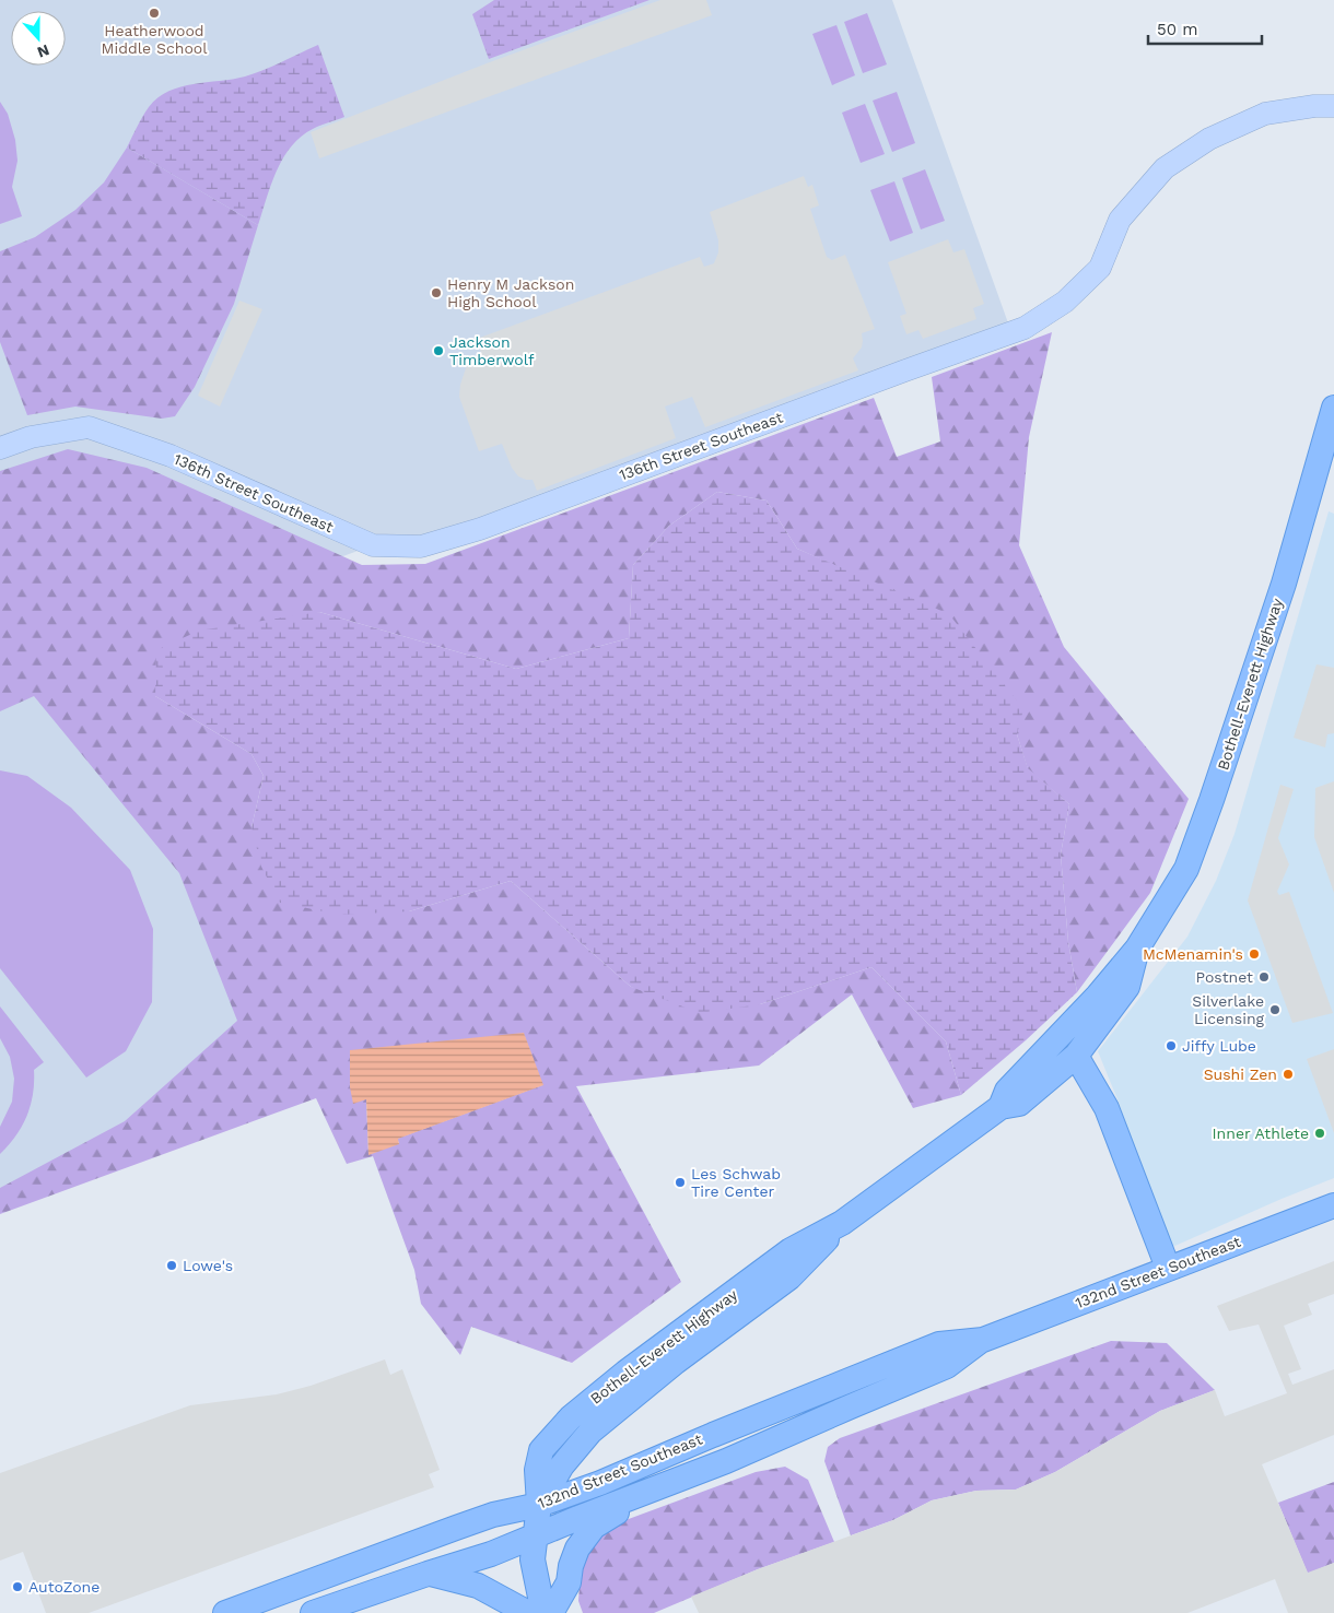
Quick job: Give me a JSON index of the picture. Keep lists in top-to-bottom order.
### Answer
{
  "streets": {
    "main road": ["Bothell-Everett Highway", "132nd Street Southeast"],
    "street": ["136th Street Southeast"]
  },
  "crossings": [
    ["Bothell-Everett Highway", "132nd Street Southeast"]
  ],
  "places": [
    "Heatherwood Middle School",
    "Henry M Jackson High School",
    "Jackson Timberwolf",
    "McMenamin's",
    "Postnet",
    "Silverlake Licensing",
    "Jiffy Lube",
    "Sushi Zen",
    "Inner Athlete",
    "Les Schwab Tire Center",
    "Lowe's",
    "AutoZone"
  ],
  "scale_bar": "50 m",
  "north": "bottom"
}
